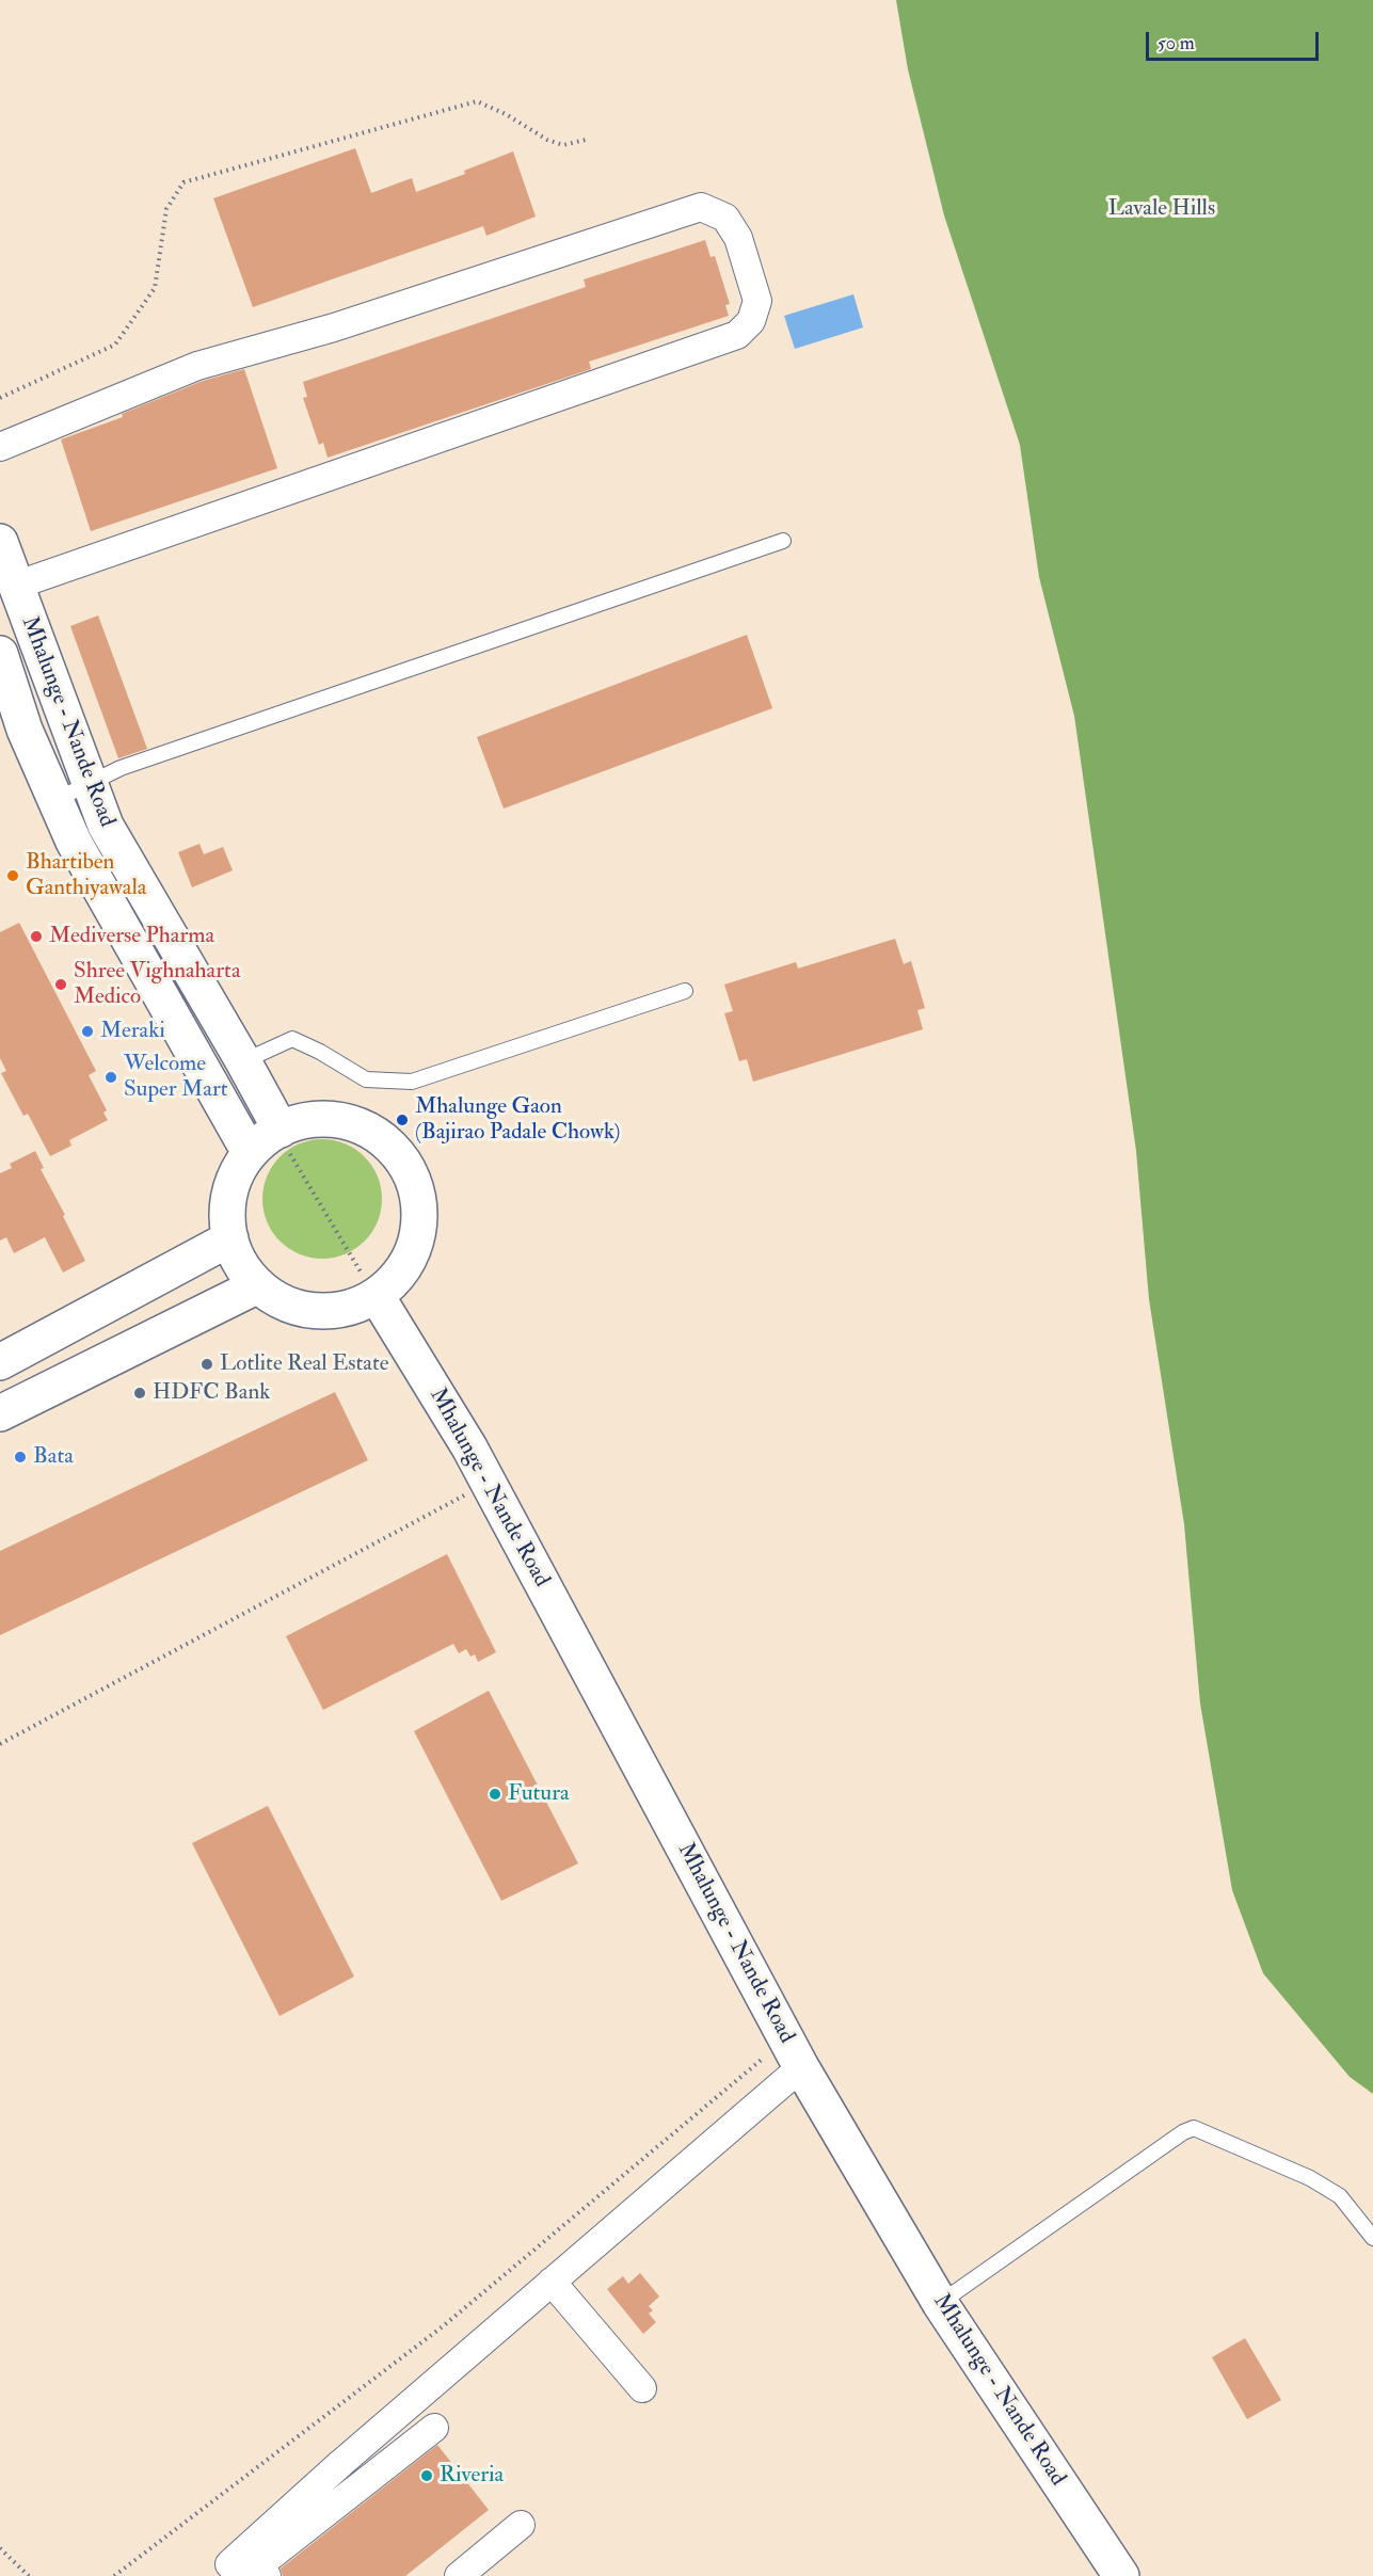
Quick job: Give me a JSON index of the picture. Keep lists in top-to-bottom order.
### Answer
{
  "streets": {
    "main road": ["Mhalunge - Nande Road"]
  },
  "parks": ["Lavale Hills"],
  "places": [
    "Bhartiben Ganthiyawala",
    "Mediverse Pharma",
    "Shree Vighnaharta Medico",
    "Meraki",
    "Welcome Super Mart",
    "Mhalunge Gaon (Bajirao Padale Chowk)",
    "Lotlite Real Estate",
    "HDFC Bank",
    "Bata",
    "Futura",
    "Riveria"
  ],
  "scale_bar": "50 m"
}
